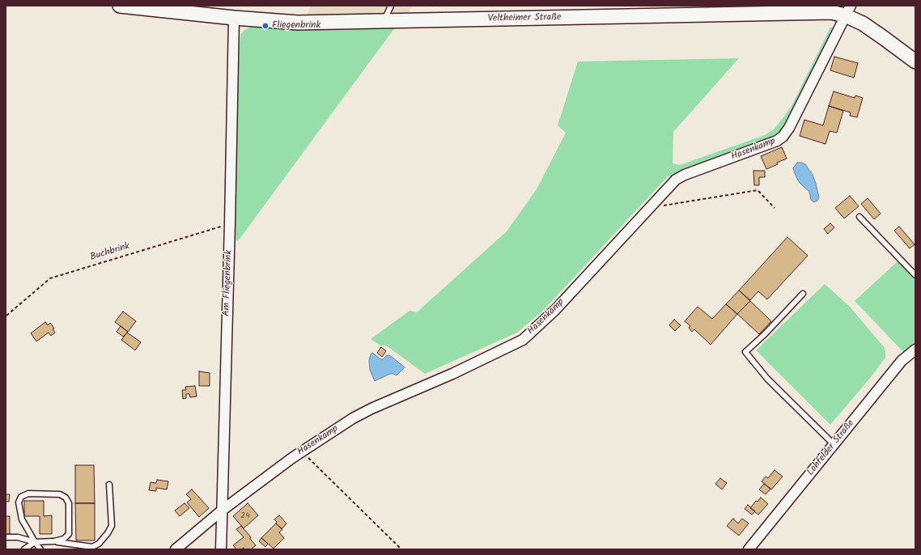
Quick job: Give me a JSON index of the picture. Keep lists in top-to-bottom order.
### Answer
{
  "streets": {
    "main road": ["Veltheimer Straße"],
    "street": ["Hasenkamp", "Am Fliegenbrink", "Lohfelder Straße"],
    "path": ["Buchbrink"]
  },
  "crossings": [
    ["Veltheimer Straße", "Hasenkamp"],
    ["Veltheimer Straße", "Am Fliegenbrink"],
    ["Hasenkamp", "Am Fliegenbrink"],
    ["Buchbrink", "Am Fliegenbrink"]
  ],
  "places": ["Fliegenbrink"],
  "house_numbers": ["24"]
}
